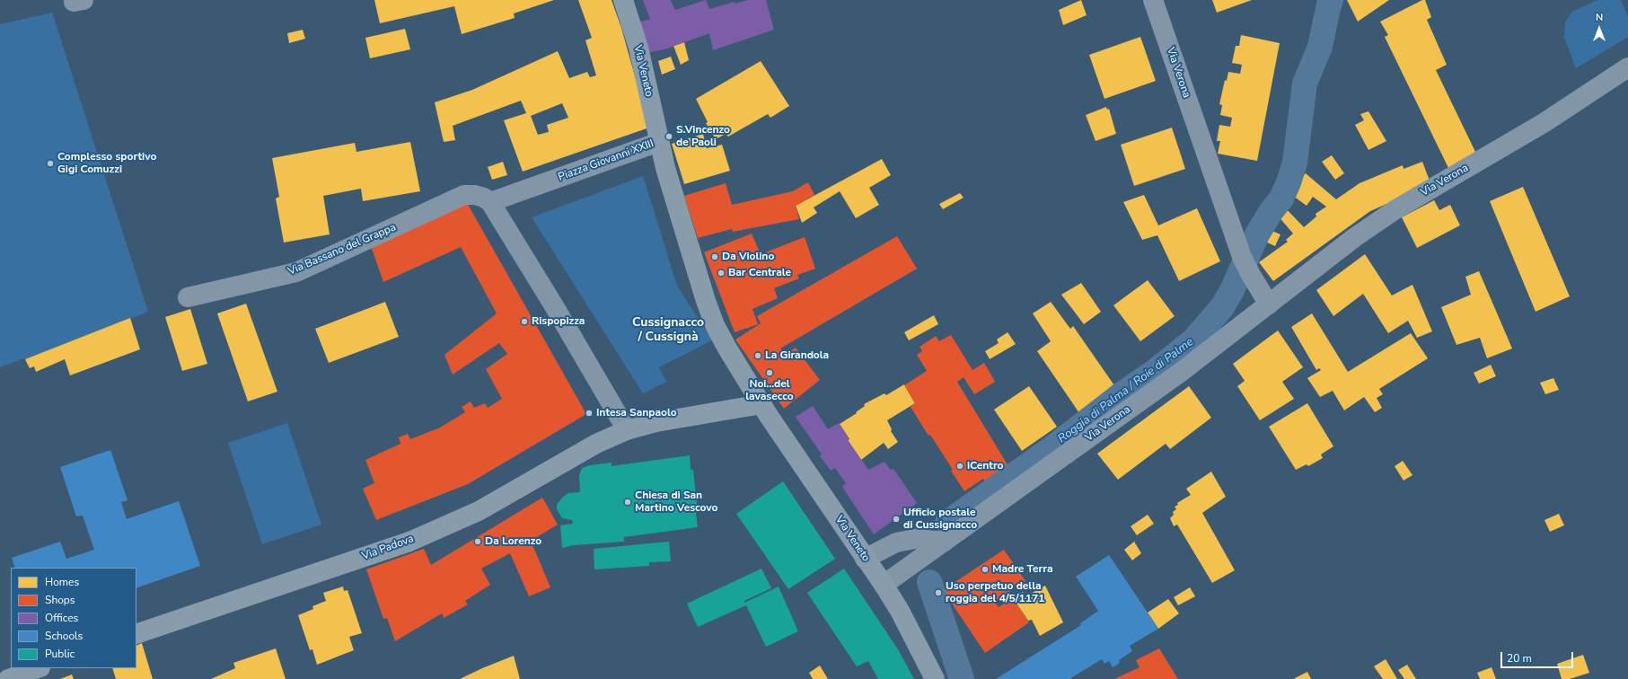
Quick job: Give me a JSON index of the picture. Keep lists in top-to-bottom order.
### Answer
{
  "streets": {
    "street": [
      "Via Veneto",
      "Via Verona",
      "Piazza Giovanni XXIII",
      "Via Bassano del Grappa",
      "Via Padova"
    ]
  },
  "crossings": [
    ["Via Veneto", "Via Verona"],
    ["Via Veneto", "Piazza Giovanni XXIII"],
    ["Piazza Giovanni XXIII", "Via Bassano del Grappa"]
  ],
  "districts": ["Cussignacco / Cussignà"],
  "water": ["Roggia di Palma / Roie di Palme"],
  "places": [
    "S.Vincenzo de Paoli",
    "Complesso sportivo Gigi Comuzzi",
    "Da Violino",
    "Bar Centrale",
    "Rispopizza",
    "La Girandola",
    "Noi...del lavasecco",
    "Intesa Sanpaolo",
    "iCentro",
    "Chiesa di San Martino Vescovo",
    "Ufficio postale di Cussignacco",
    "Da Lorenzo",
    "Madre Terra",
    "Uso perpetuo della roggia del 4/5/1171"
  ],
  "legend": [
    "Homes",
    "Shops",
    "Offices",
    "Schools",
    "Public"
  ],
  "scale_bar": "20 m",
  "north": "top"
}
